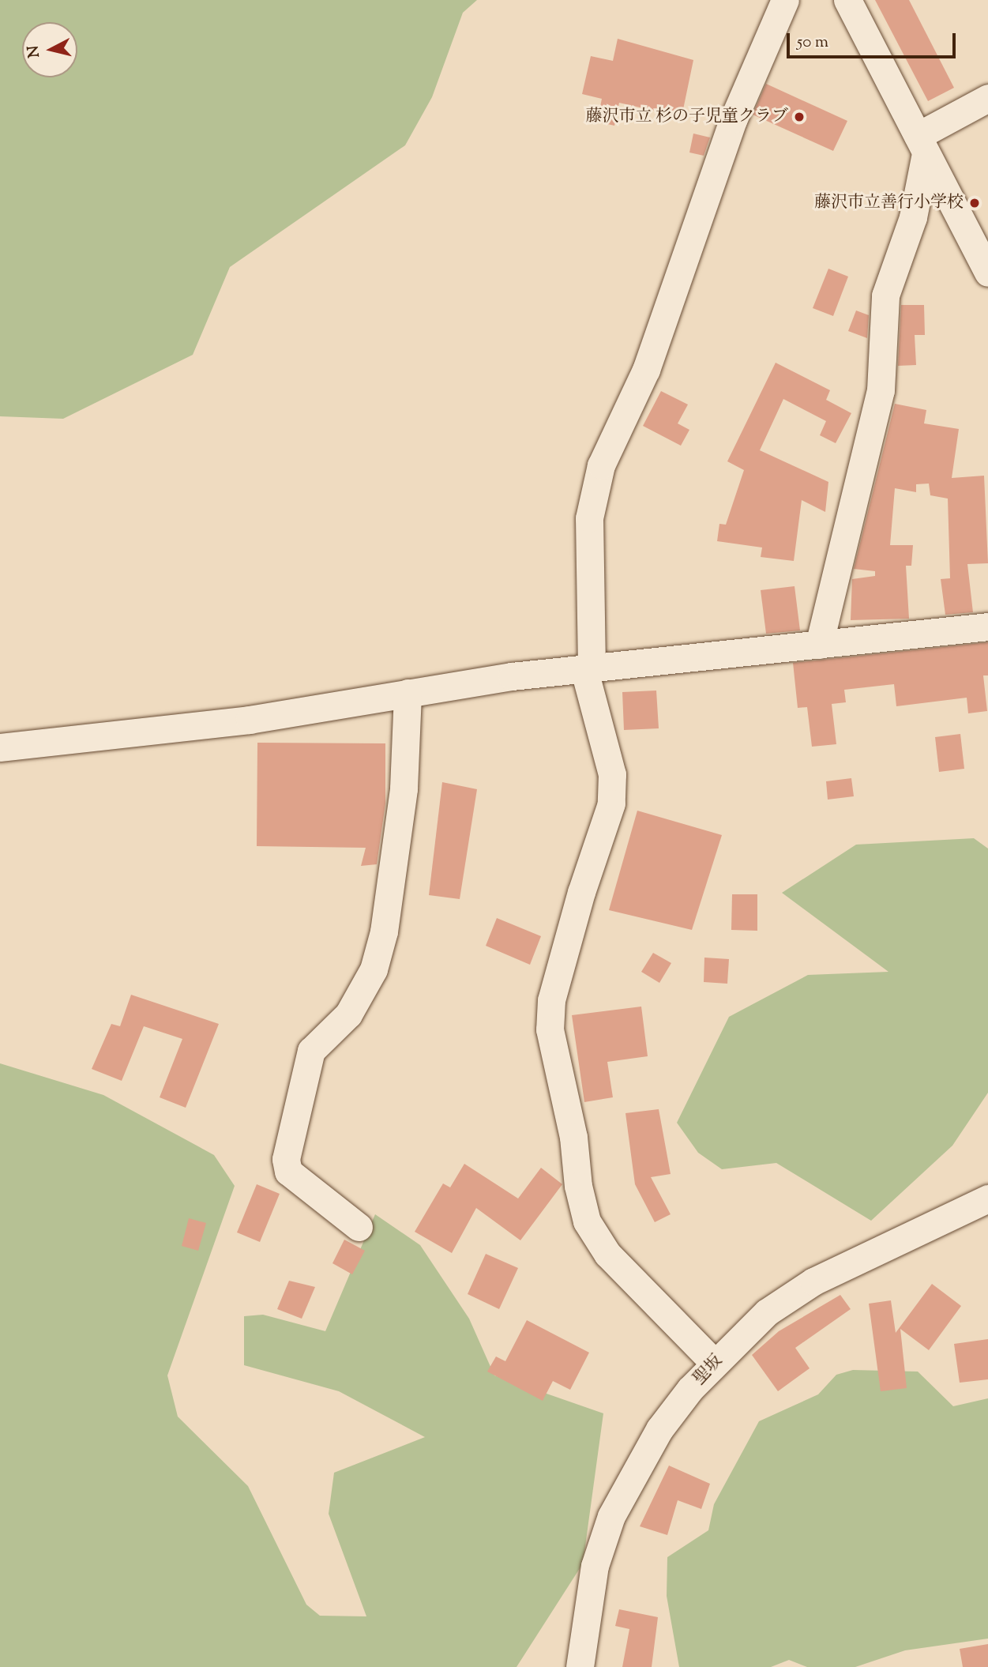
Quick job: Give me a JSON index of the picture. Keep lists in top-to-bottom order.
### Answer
{
  "streets": {
    "street": ["聖坂"]
  },
  "places": ["藤沢市立 杉の子児童クラブ", "藤沢市立善行小学校"],
  "scale_bar": "50 m",
  "north": "left"
}
